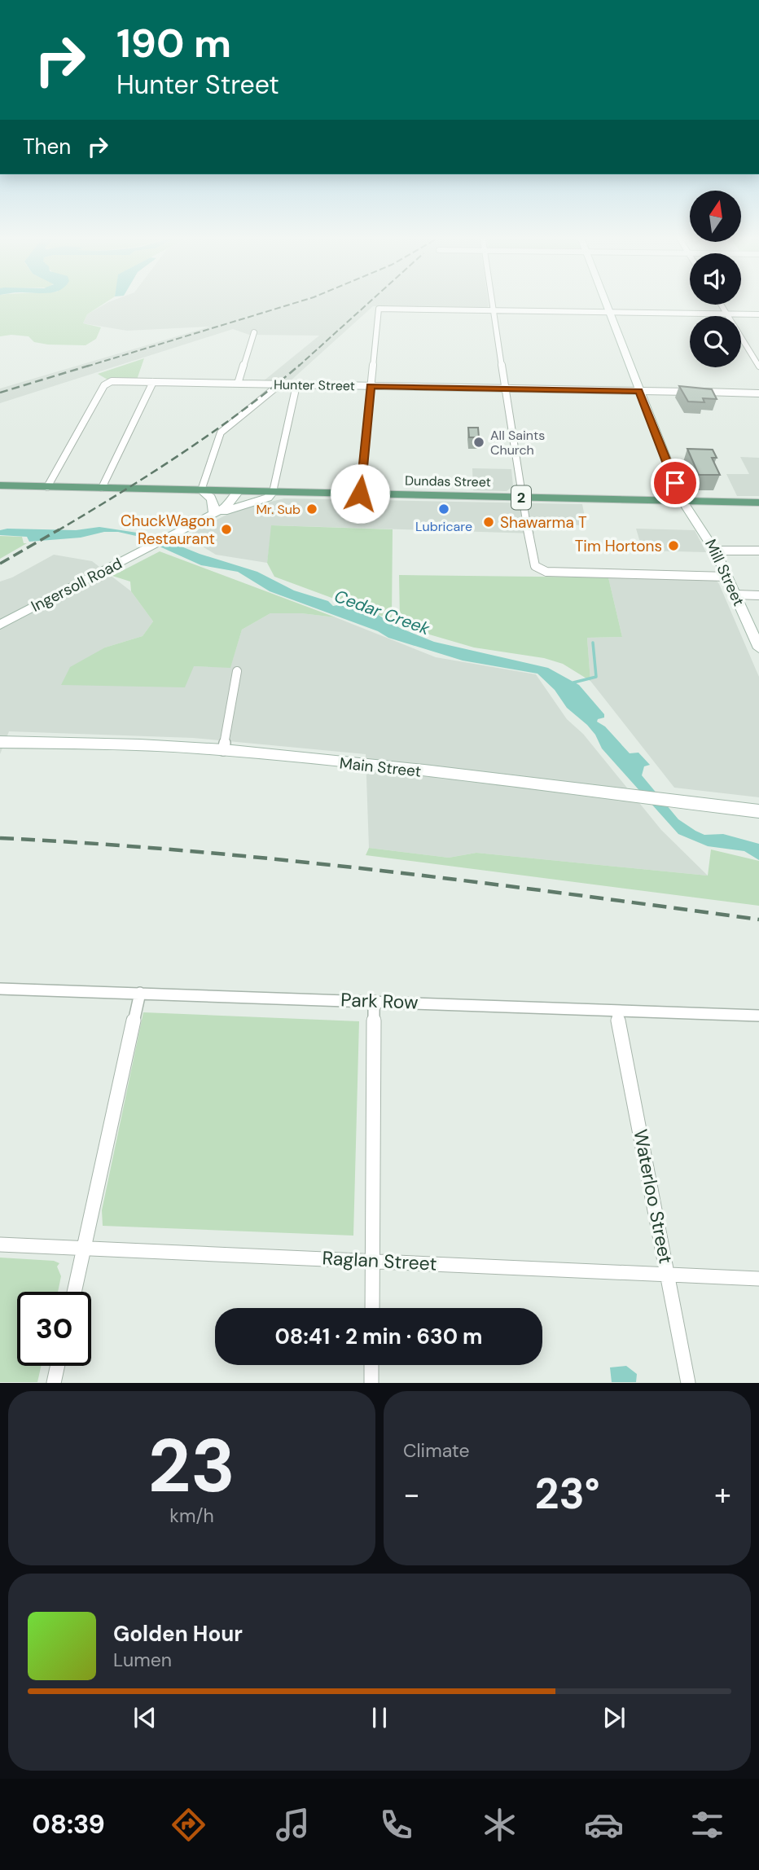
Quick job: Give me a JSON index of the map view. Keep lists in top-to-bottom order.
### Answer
{
  "streets": {
    "main road": [
      "Dundas Street",
      "2",
      "Mill Street",
      "Ingersoll Road",
      "Main Street"
    ],
    "street": [
      "Hunter Street",
      "Park Row",
      "Waterloo Street",
      "Raglan Street"
    ]
  },
  "crossings": [
    ["Hunter Street", "Dundas Street"],
    ["Hunter Street", "Mill Street"],
    ["Dundas Street", "Mill Street"],
    ["Dundas Street", "Ingersoll Road"],
    ["Park Row", "Waterloo Street"],
    ["Waterloo Street", "Raglan Street"]
  ],
  "water": ["Cedar Creek"],
  "places": [
    "All Saints Church",
    "Mr. Sub",
    "Lubricare",
    "Shawarma T",
    "ChuckWagon Restaurant",
    "Tim Hortons"
  ],
  "north": "top",
  "page": {
    "turn": ["190 m", "Hunter Street"],
    "then": "Then",
    "limit": "30",
    "trip": "08:41 · 2 min · 630 m",
    "tile": [
      ["23", "km/h"],
      "Climate"
    ],
    "heat": ["−", "23°", "+"],
    "song": ["Golden Hour", "Lumen"],
    "tabs": "08:39"
  }
}
